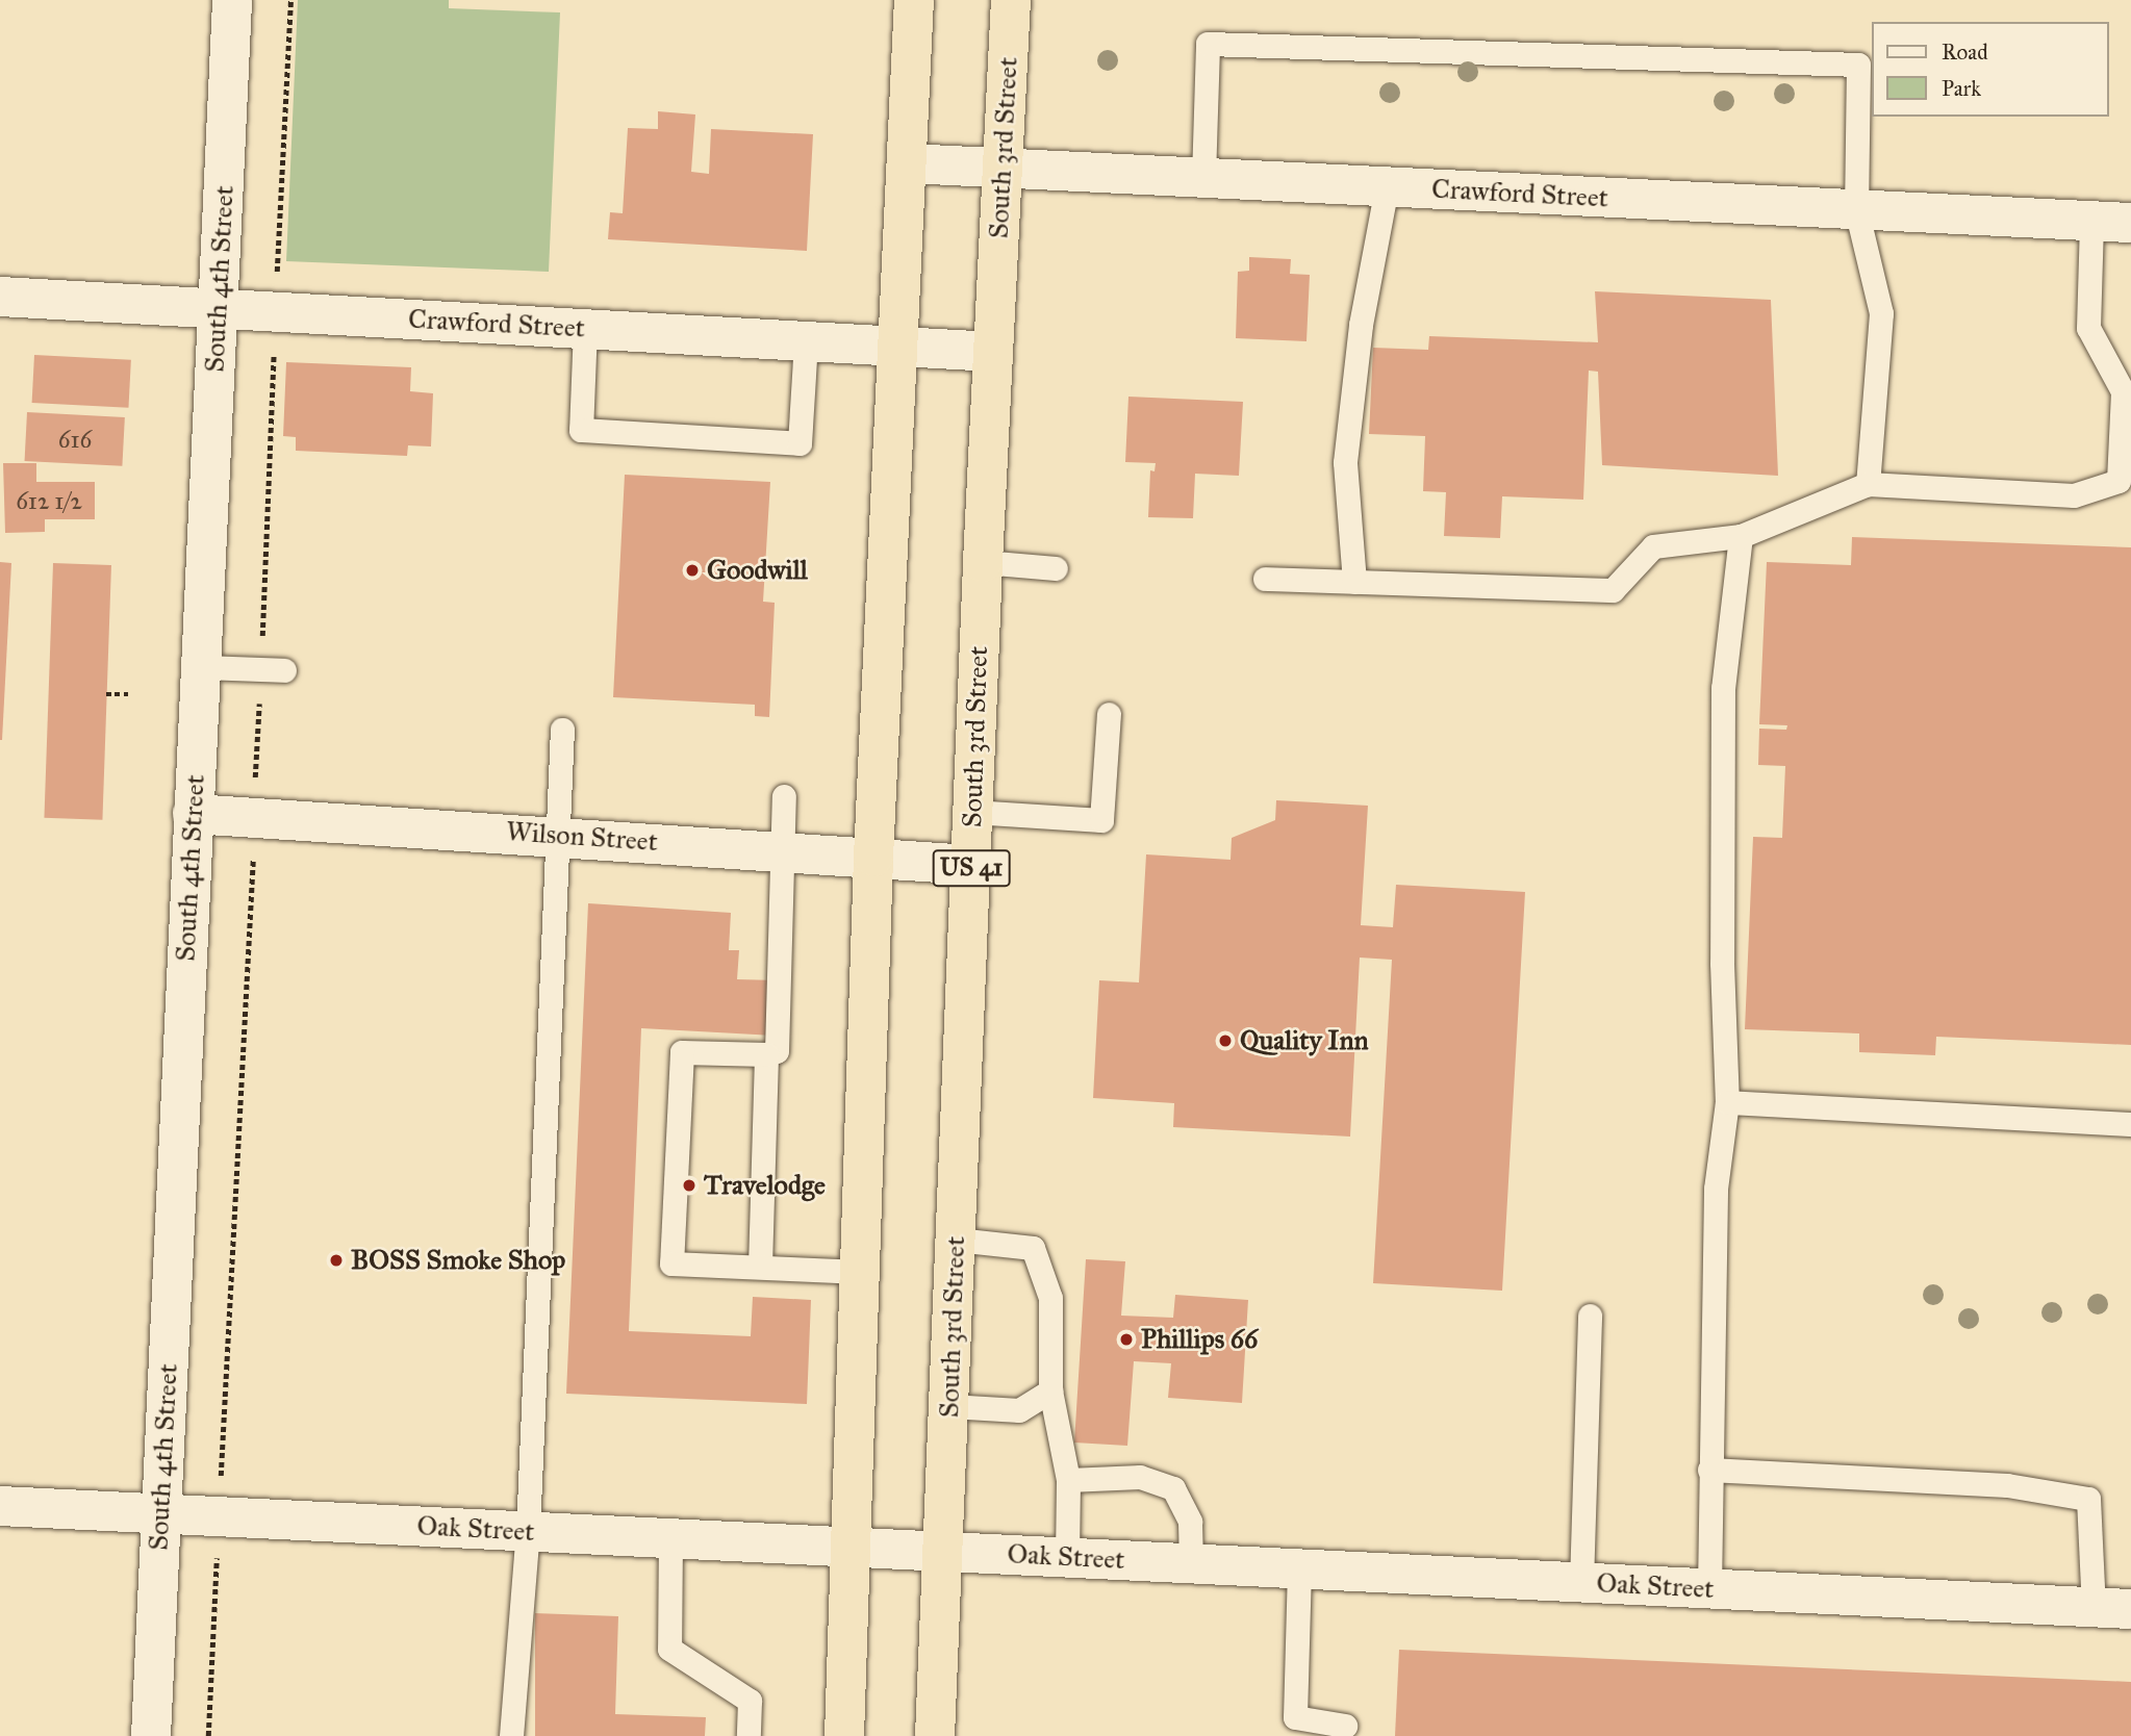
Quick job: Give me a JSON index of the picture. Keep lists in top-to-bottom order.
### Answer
{
  "streets": {
    "highway": ["South 3rd Street", "US 41"],
    "street": [
      "Crawford Street",
      "South 4th Street",
      "Wilson Street",
      "Oak Street"
    ]
  },
  "crossings": [
    ["South 3rd Street", "Crawford Street"],
    ["South 3rd Street", "Wilson Street"],
    ["South 3rd Street", "Oak Street"],
    ["Crawford Street", "South 4th Street"],
    ["South 4th Street", "Wilson Street"],
    ["South 4th Street", "Oak Street"]
  ],
  "places": [
    "Goodwill",
    "Quality Inn",
    "Travelodge",
    "BOSS Smoke Shop",
    "Phillips 66"
  ],
  "house_numbers": ["616", "612 1/2"],
  "legend": ["Road", "Park"]
}
